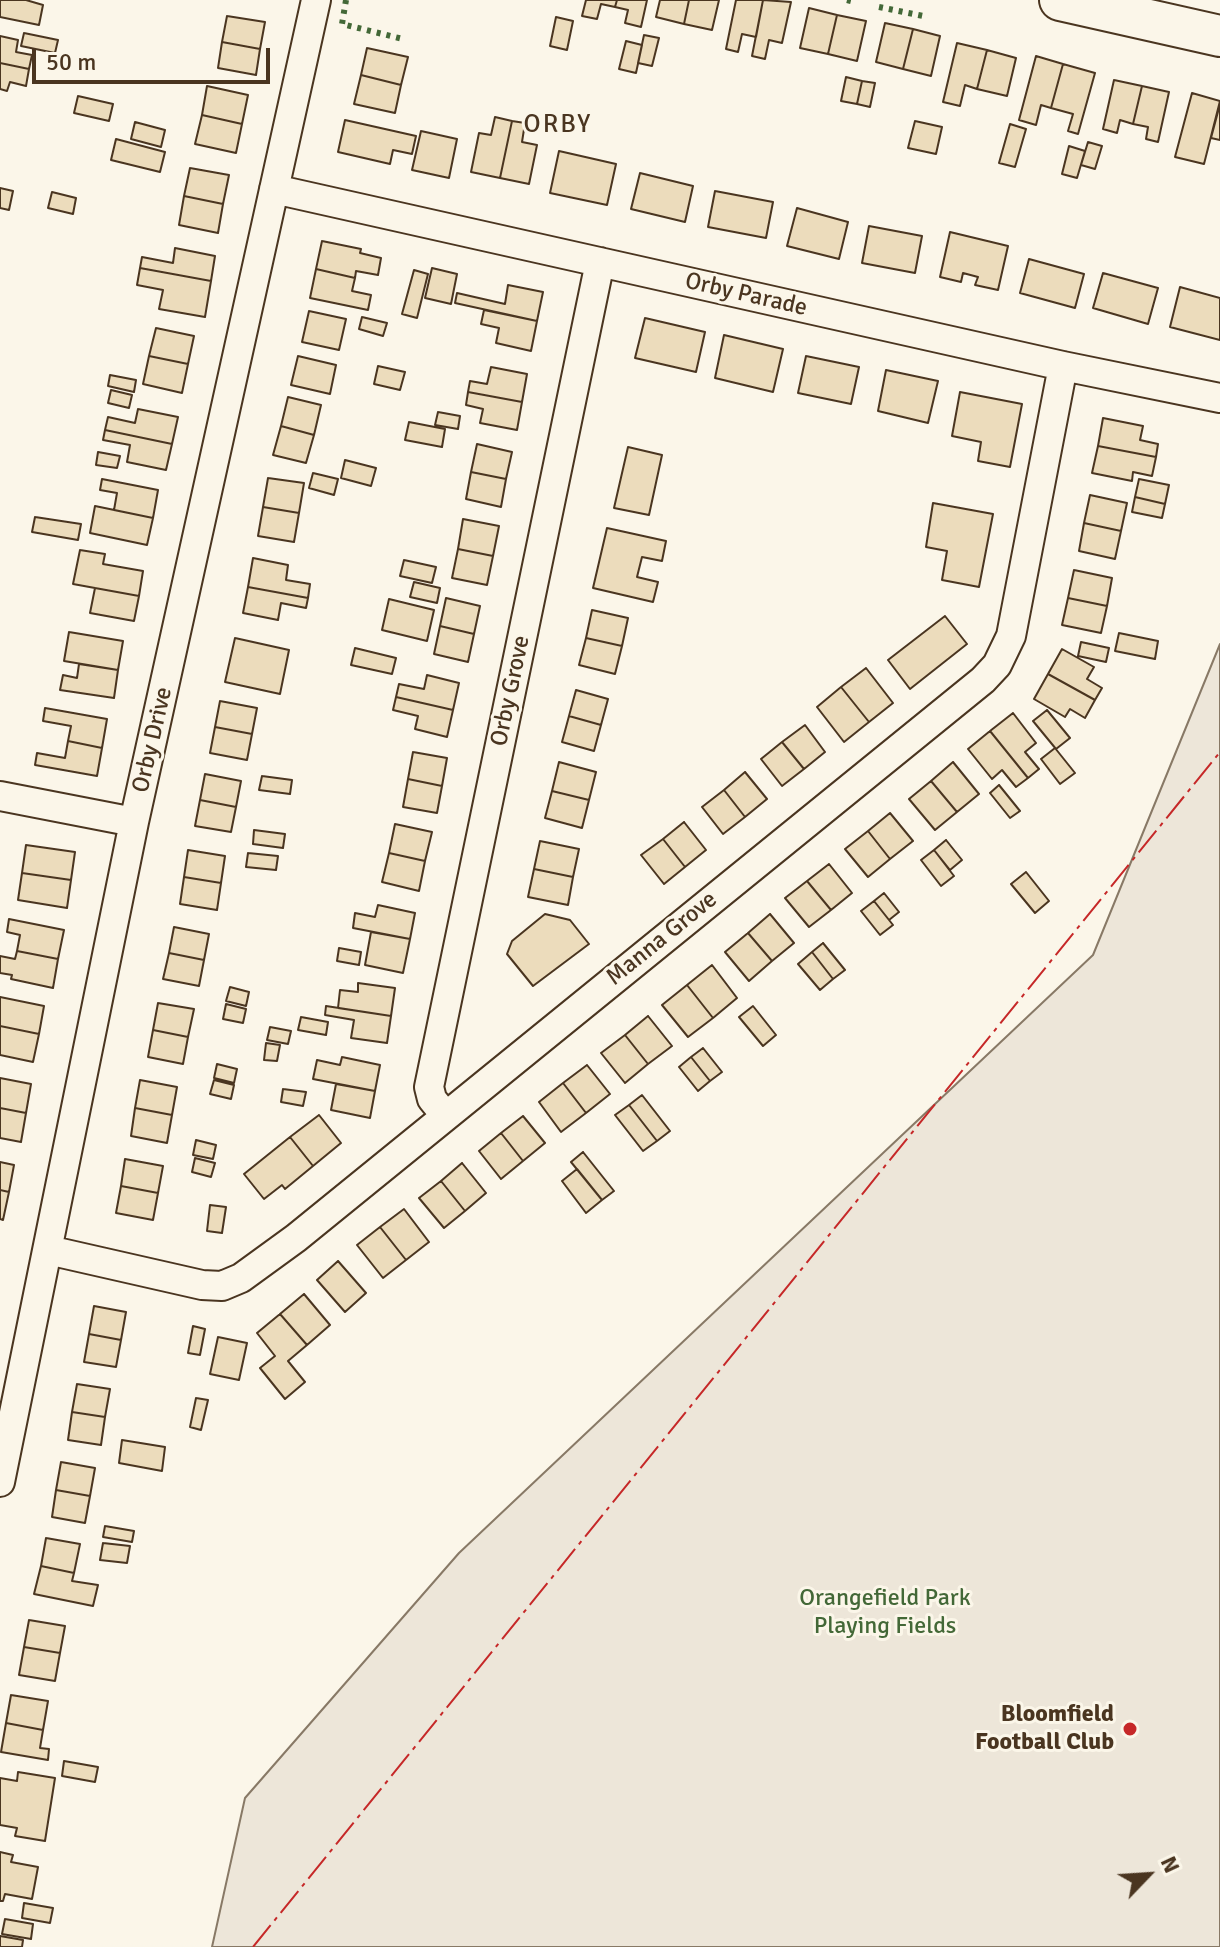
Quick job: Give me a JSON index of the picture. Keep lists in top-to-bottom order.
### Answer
{
  "streets": {
    "street": [
      "Orby Parade",
      "Orby Grove",
      "Orby Drive",
      "Manna Grove"
    ]
  },
  "crossings": [
    ["Orby Parade", "Orby Grove"],
    ["Orby Parade", "Orby Drive"],
    ["Orby Parade", "Manna Grove"],
    ["Orby Grove", "Manna Grove"],
    ["Orby Drive", "Manna Grove"]
  ],
  "districts": ["ORBY"],
  "parks": ["Orangefield Park Playing Fields"],
  "places": ["Bloomfield Football Club"],
  "scale_bar": "50 m",
  "north": "top right"
}
